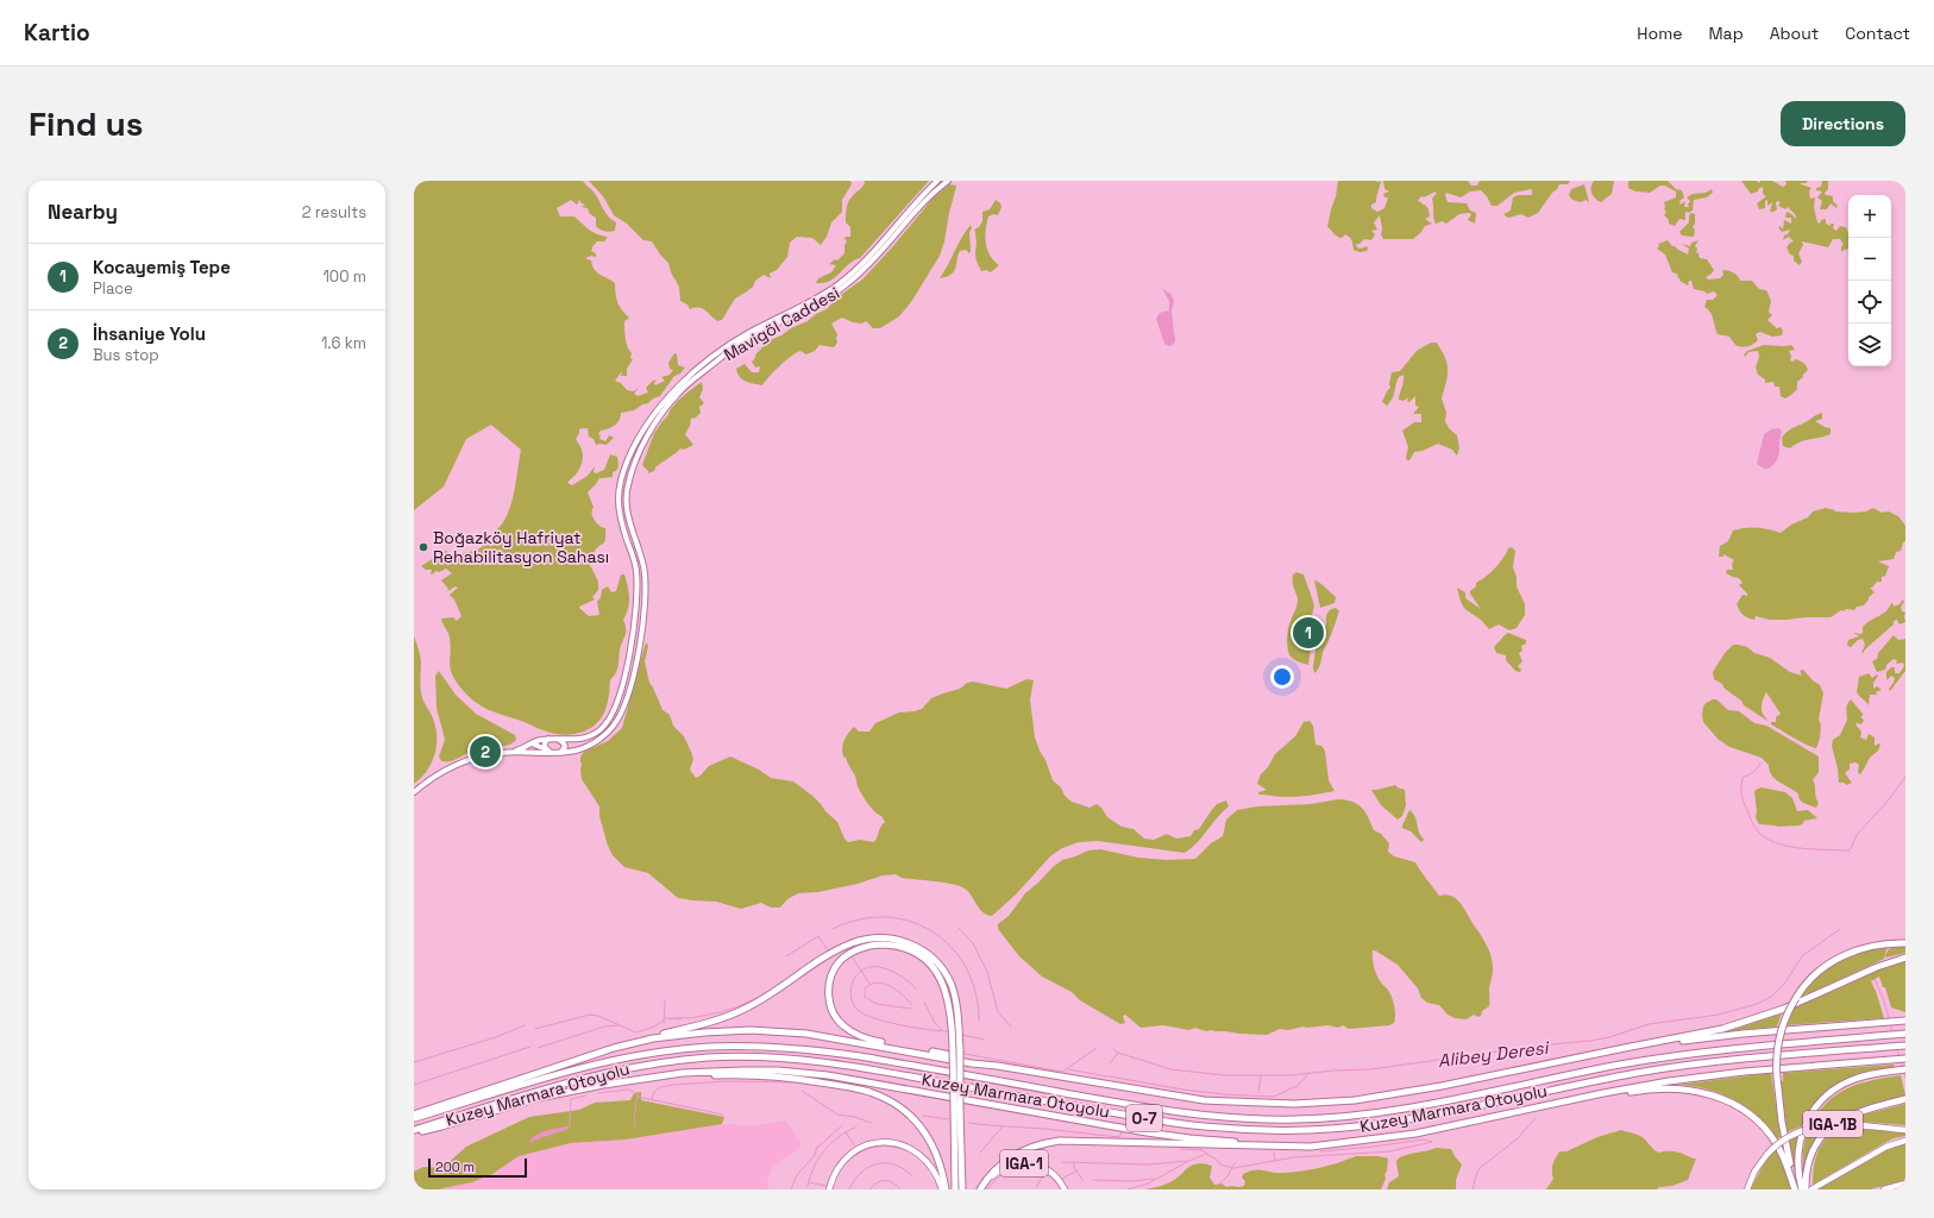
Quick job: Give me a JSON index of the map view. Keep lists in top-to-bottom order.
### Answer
{
  "streets": {
    "highway": [
      "Kuzey Marmara Otoyolu",
      "O-7",
      "IGA-1B",
      "IGA-1"
    ],
    "main road": ["Mavigöl Caddesi"]
  },
  "water": ["Alibey Deresi"],
  "places": ["Boğazköy Hafriyat Rehabilitasyon Sahası"],
  "scale_bar": "200 m",
  "page": {
    "header": "Kartio",
    "nav": [
      "Home",
      "Map",
      "About",
      "Contact"
    ],
    "buttons": "Directions",
    "title": "Find us",
    "heading": ["Nearby", "2 results"],
    "map_buttons": ["+", "−"],
    "list": [
      {
        "mark": "1",
        "name": "Kocayemiş Tepe",
        "note": "Place",
        "value": "100 m"
      },
      {
        "mark": "2",
        "name": "İhsaniye Yolu",
        "note": "Bus stop",
        "value": "1.6 km"
      }
    ],
    "pins": ["1", "2"],
    "scale": "200 m"
  }
}
